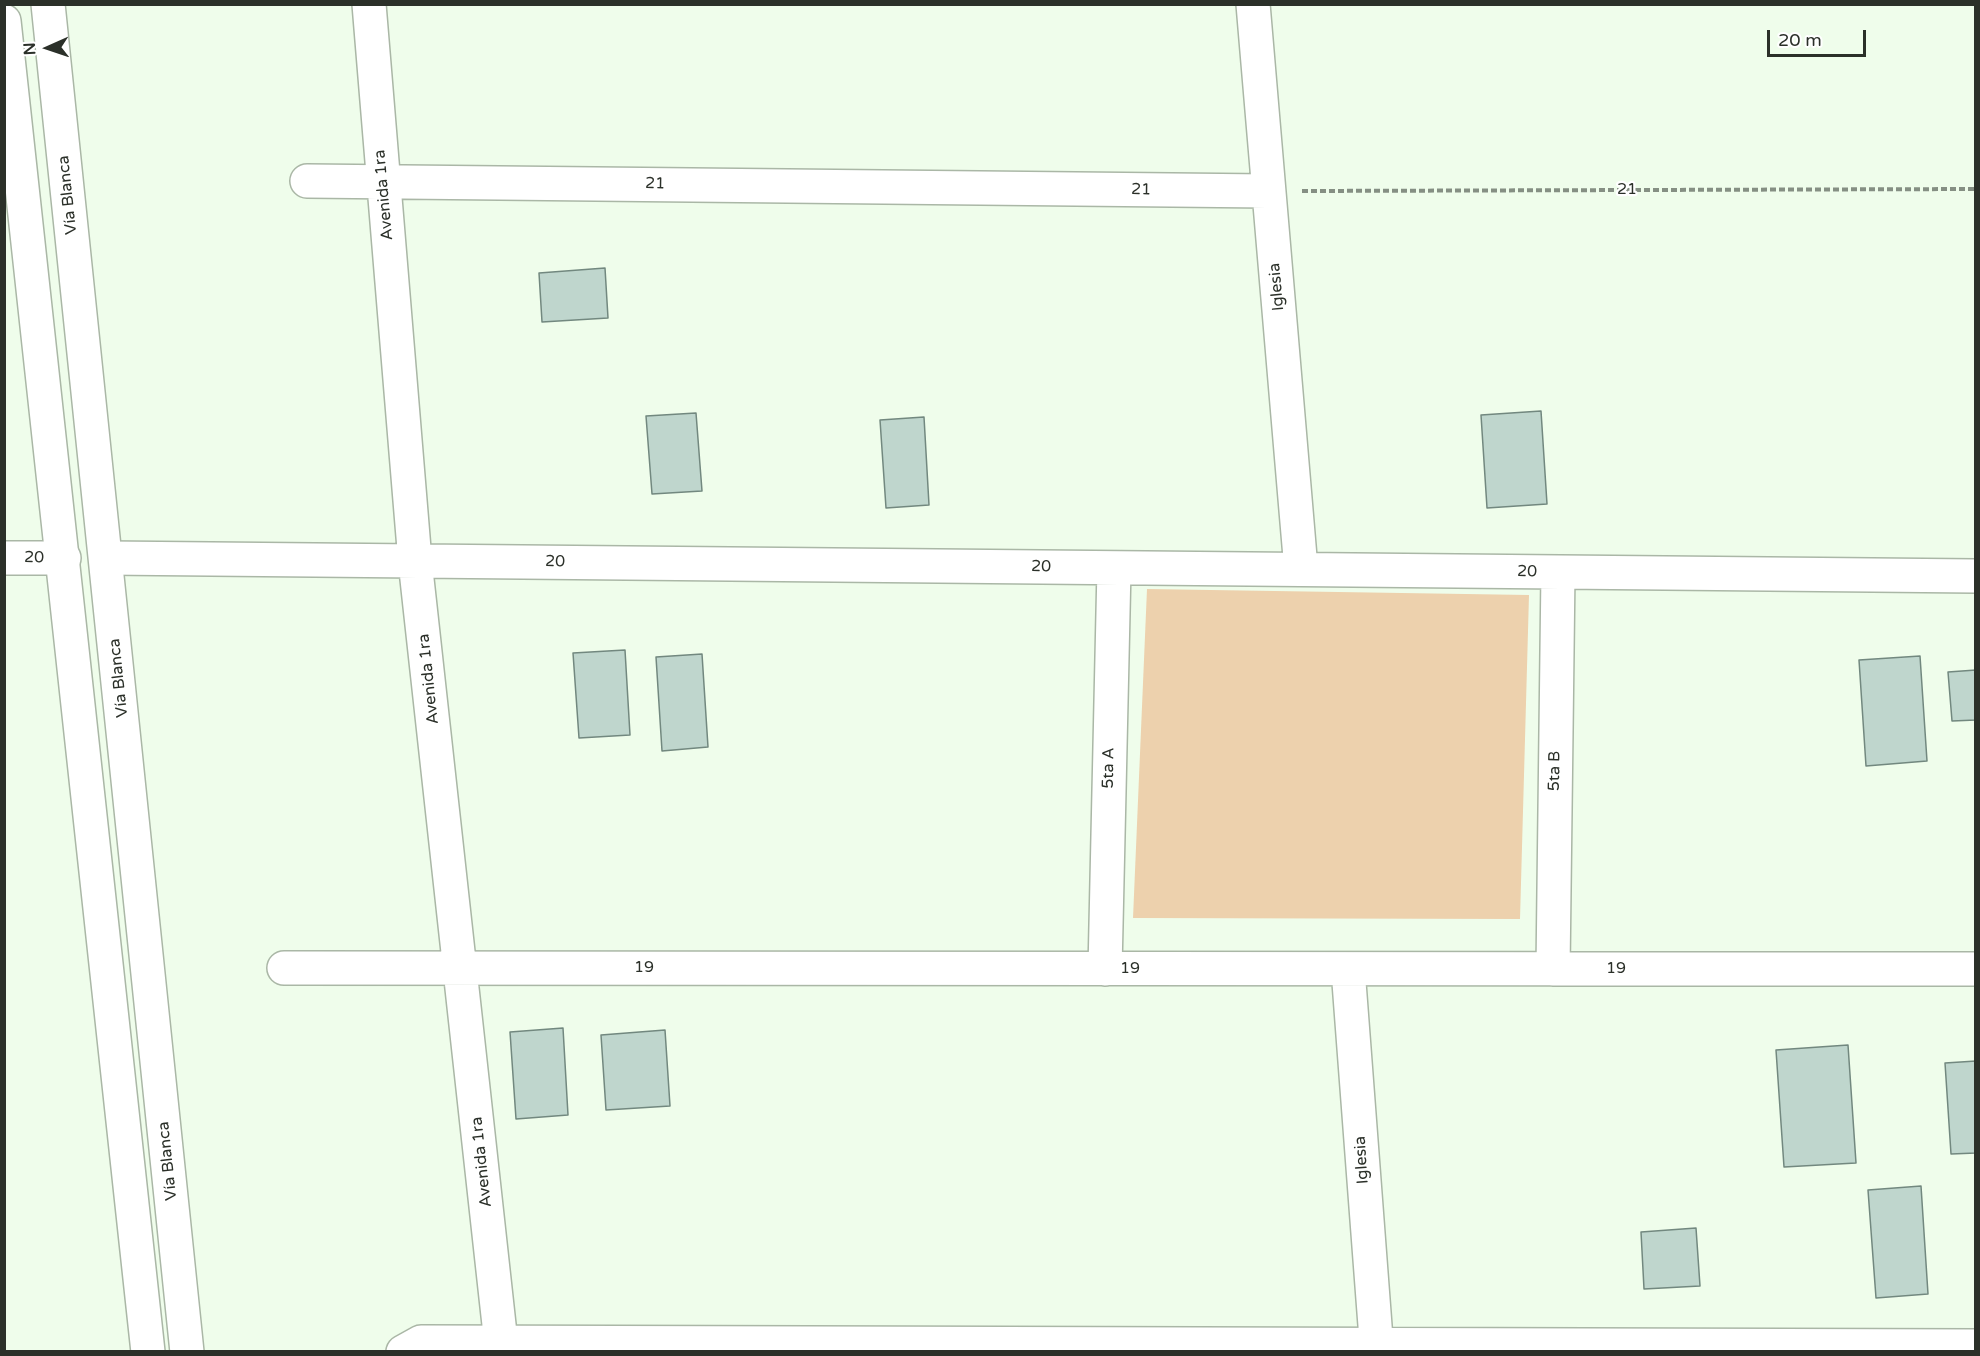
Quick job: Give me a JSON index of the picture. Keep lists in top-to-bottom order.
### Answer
{
  "streets": {
    "main road": [
      "21",
      "Vía Blanca",
      "Avenida 1ra",
      "Iglesia",
      "20",
      "5ta A",
      "5ta B",
      "19"
    ]
  },
  "crossings": [
    ["21", "Avenida 1ra"],
    ["21", "Iglesia"],
    ["Vía Blanca", "20"],
    ["Avenida 1ra", "20"],
    ["Avenida 1ra", "19"],
    ["Iglesia", "20"],
    ["Iglesia", "19"],
    ["20", "5ta A"],
    ["20", "5ta B"],
    ["5ta A", "19"],
    ["5ta B", "19"]
  ],
  "scale_bar": "20 m",
  "north": "left"
}
